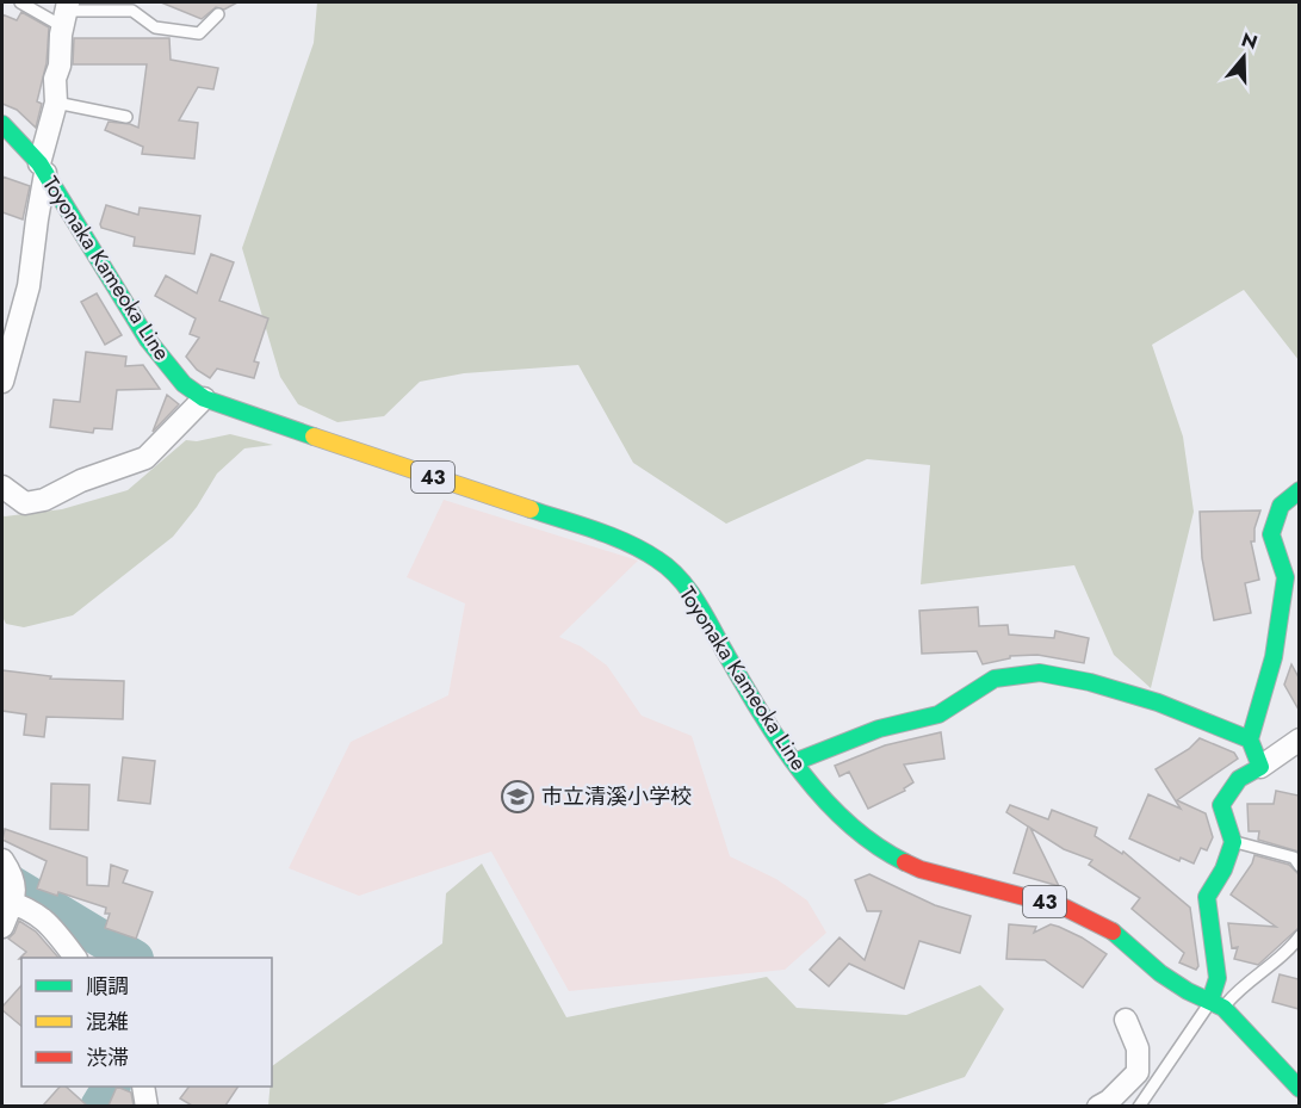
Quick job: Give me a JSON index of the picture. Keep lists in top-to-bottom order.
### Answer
{
  "streets": {
    "main road": ["Toyonaka Kameoka Line", "43"]
  },
  "places": {
    "school or university": ["市立清溪小学校"]
  },
  "legend": ["順調", "混雑", "渋滞"],
  "north": "top"
}
